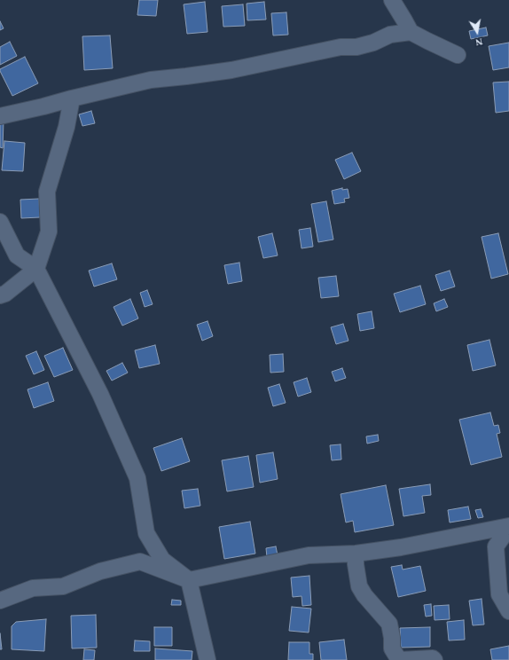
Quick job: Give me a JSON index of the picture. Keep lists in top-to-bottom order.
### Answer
{
  "north": "bottom"
}
